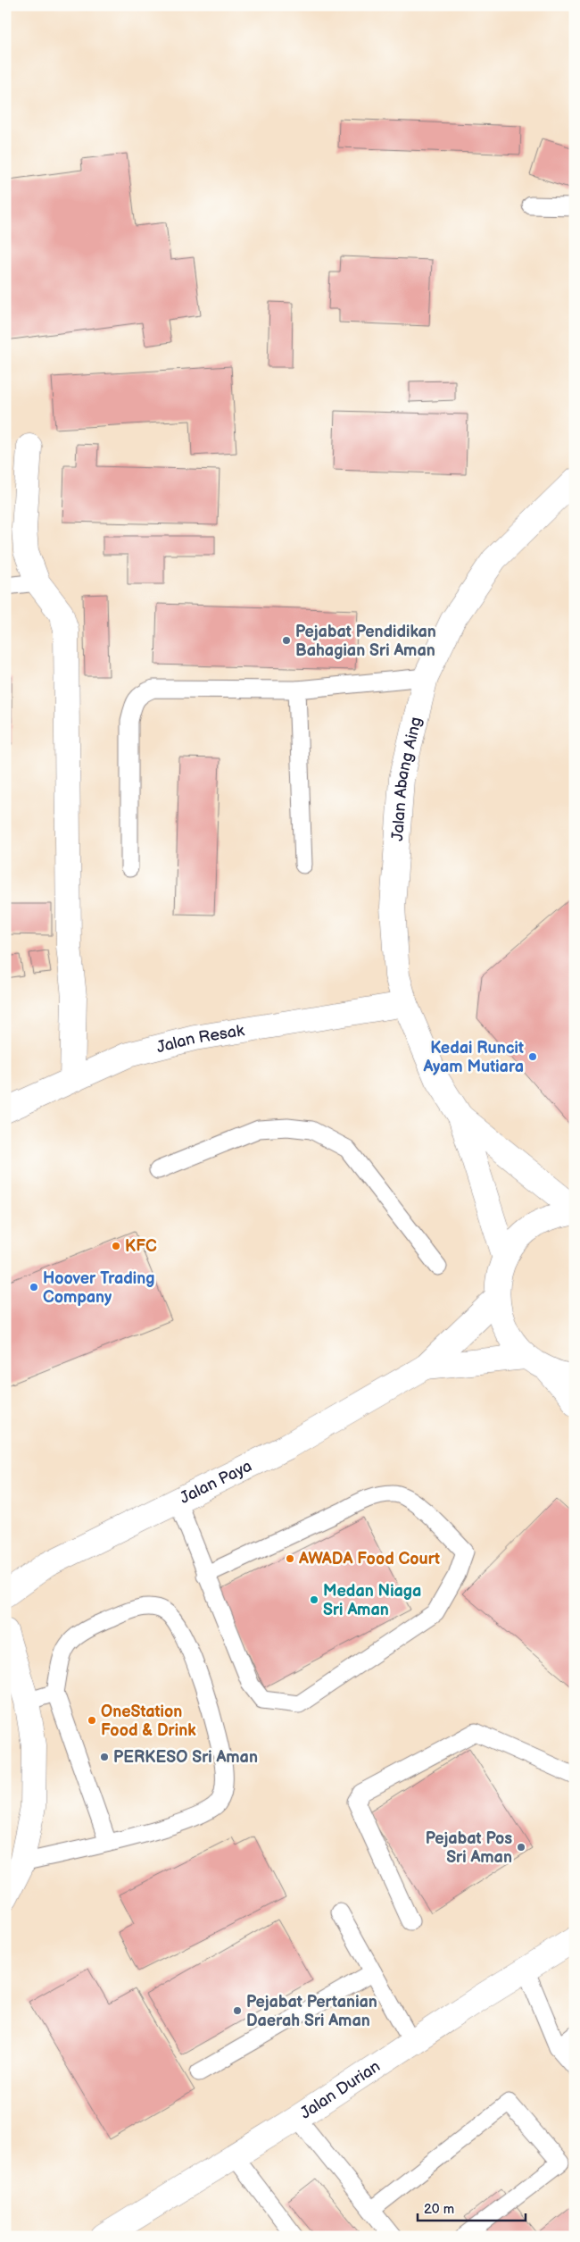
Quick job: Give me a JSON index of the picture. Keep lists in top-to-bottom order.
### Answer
{
  "streets": {
    "street": [
      "Jalan Abang Aing",
      "Jalan Resak",
      "Jalan Paya",
      "Jalan Durian"
    ]
  },
  "crossings": [
    ["Jalan Abang Aing", "Jalan Resak"]
  ],
  "places": [
    "Pejabat Pendidikan Bahagian Sri Aman",
    "Kedai Runcit Ayam Mutiara",
    "KFC",
    "Hoover Trading Company",
    "AWADA Food Court",
    "Medan Niaga Sri Aman",
    "OneStation Food & Drink",
    "PERKESO Sri Aman",
    "Pejabat Pos Sri Aman",
    "Pejabat Pertanian Daerah Sri Aman"
  ],
  "scale_bar": "20 m"
}
